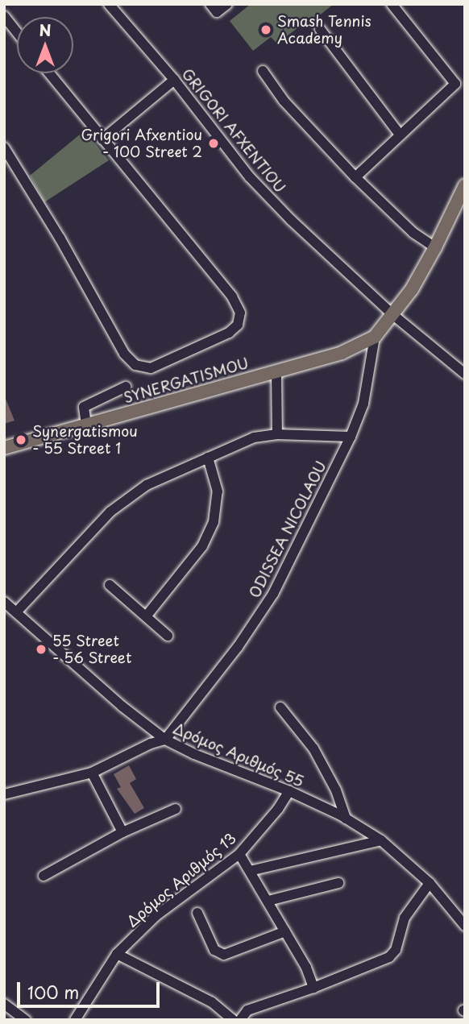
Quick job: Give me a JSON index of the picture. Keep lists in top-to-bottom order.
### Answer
{
  "streets": {
    "main road": ["SYNERGATISMOU"],
    "street": [
      "GRIGORI AFXENTIOU",
      "ODISSEA NICOLAOU",
      "Δρόμος Αριθμός 55",
      "Δρόμος Αριθμός 13"
    ]
  },
  "crossings": [
    ["SYNERGATISMOU", "ODISSEA NICOLAOU"],
    ["ODISSEA NICOLAOU", "Δρόμος Αριθμός 55"],
    ["Δρόμος Αριθμός 55", "Δρόμος Αριθμός 13"]
  ],
  "places": [
    "Smash Tennis Academy",
    "Grigori Afxentiou - 100 Street 2",
    "Synergatismou - 55 Street 1",
    "55 Street - 56 Street"
  ],
  "scale_bar": "100 m",
  "north": "top"
}
